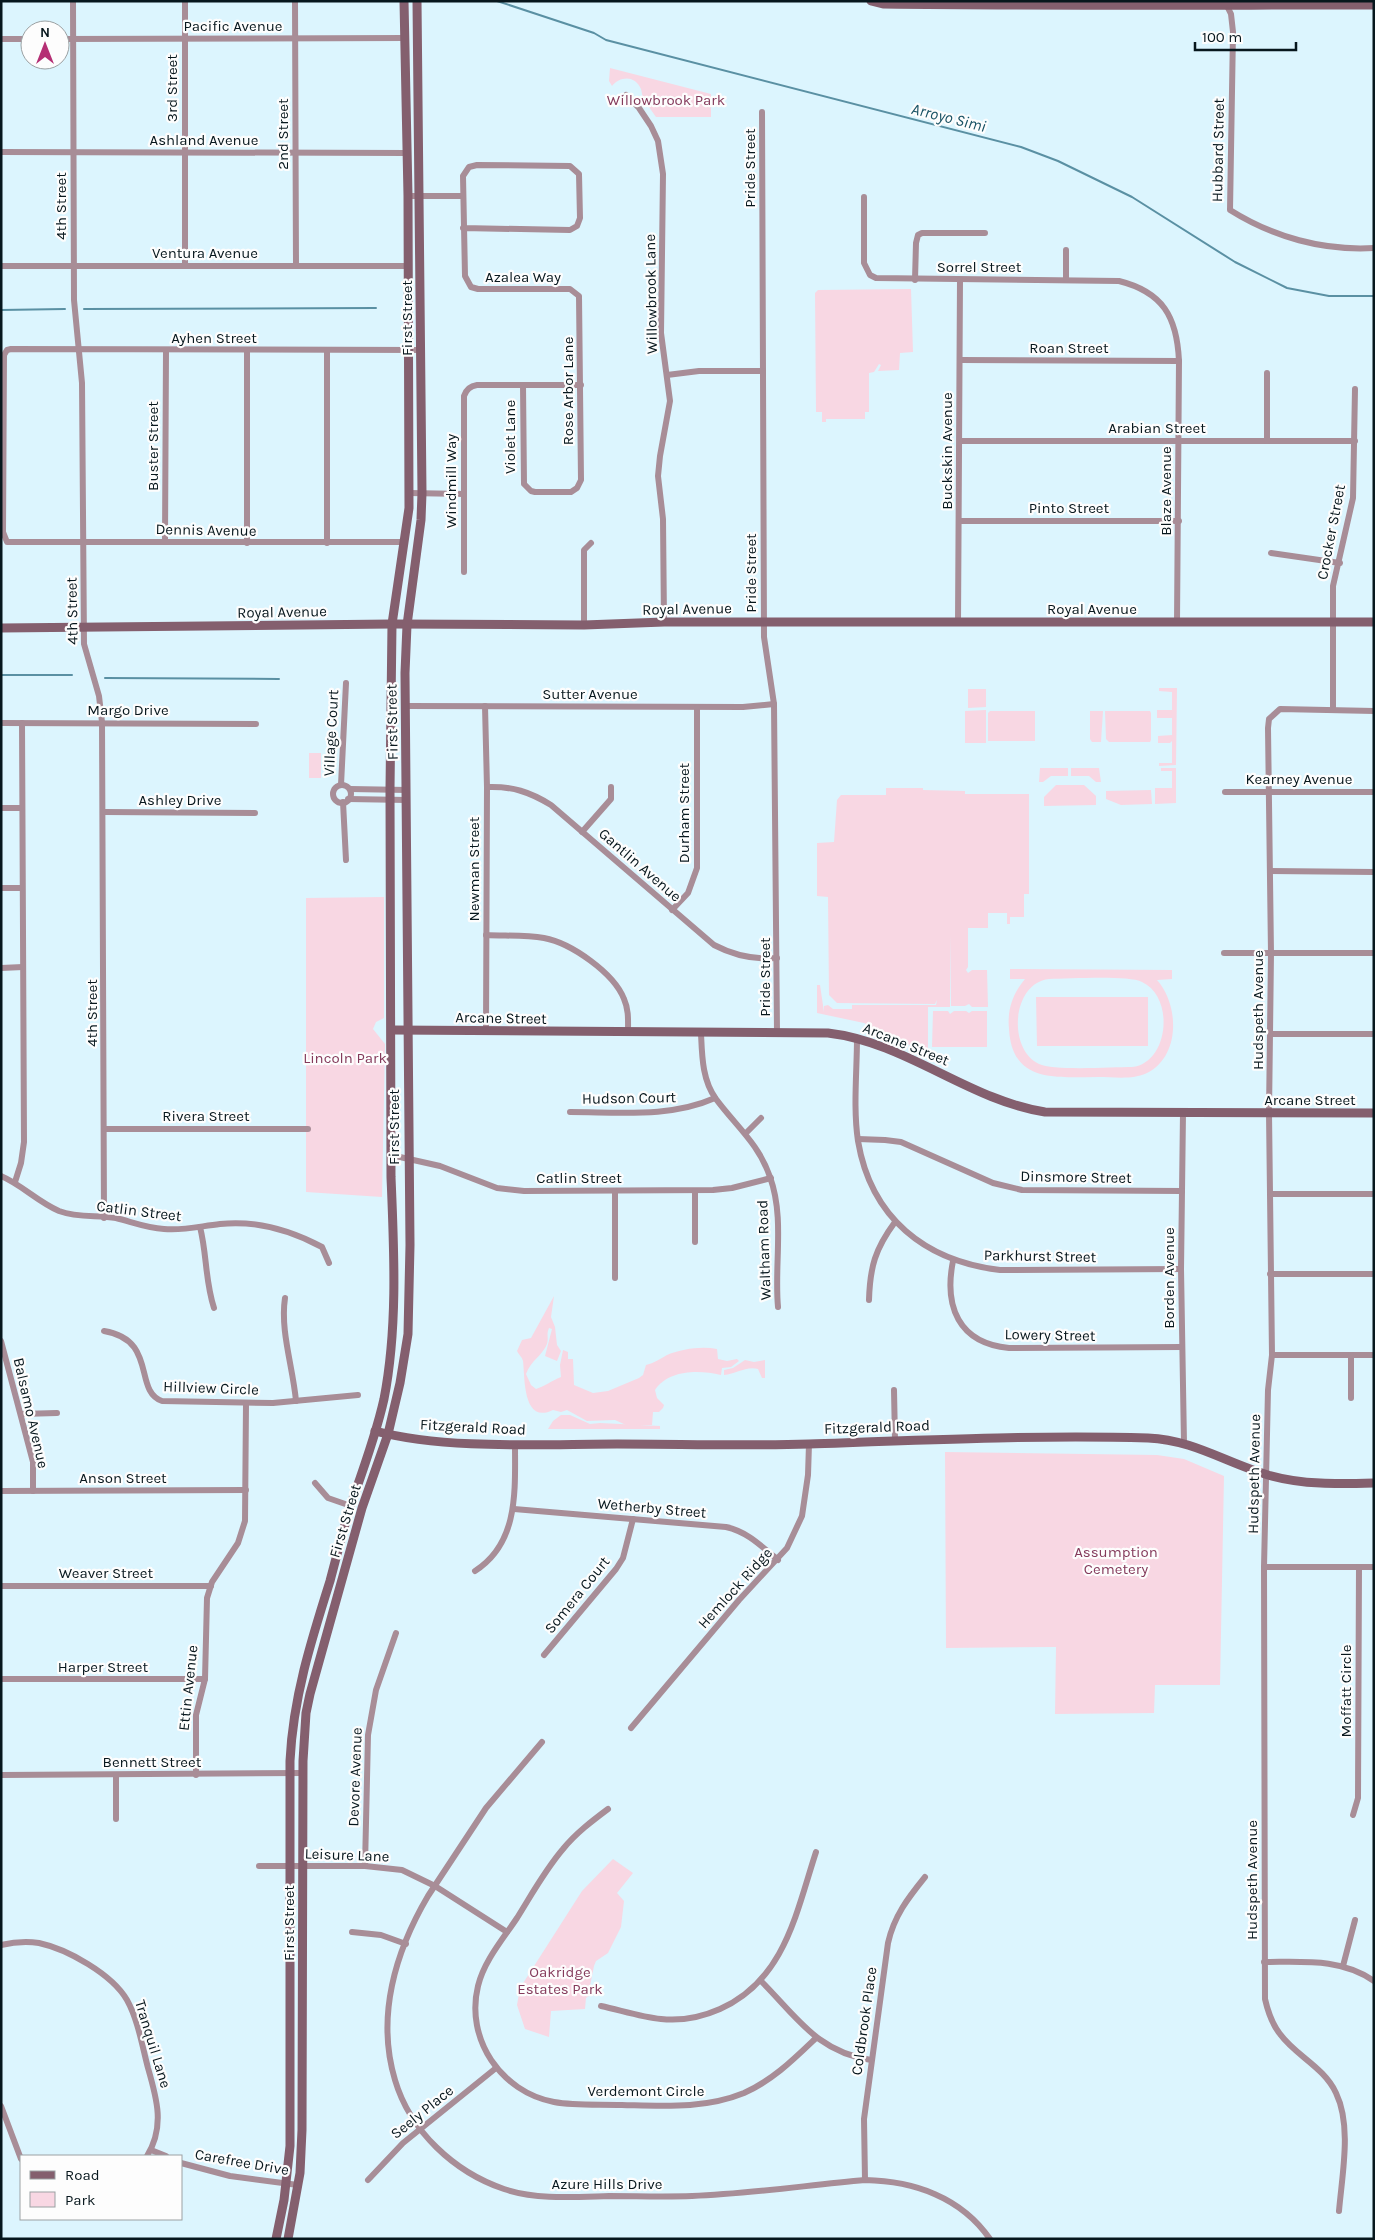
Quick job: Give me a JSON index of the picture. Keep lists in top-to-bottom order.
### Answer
{
  "streets": {
    "main road": [
      "First Street",
      "Royal Avenue",
      "Arcane Street",
      "Fitzgerald Road"
    ],
    "street": [
      "Pacific Avenue",
      "3rd Street",
      "2nd Street",
      "Ashland Avenue",
      "Hubbard Street",
      "Pride Street",
      "4th Street",
      "Ventura Avenue",
      "Sorrel Street",
      "Azalea Way",
      "Willowbrook Lane",
      "Ayhen Street",
      "Roan Street",
      "Rose Arbor Lane",
      "Arabian Street",
      "Violet Lane",
      "Buster Street",
      "Buckskin Avenue",
      "Windmill Way",
      "Blaze Avenue",
      "Pinto Street",
      "Dennis Avenue",
      "Crocker Street",
      "Sutter Avenue",
      "Margo Drive",
      "Village Court",
      "Kearney Avenue",
      "Ashley Drive",
      "Durham Street",
      "Gantlin Avenue",
      "Newman Street",
      "Hudspeth Avenue",
      "Hudson Court",
      "Rivera Street",
      "Dinsmore Street",
      "Catlin Street",
      "Waltham Road",
      "Parkhurst Street",
      "Borden Avenue",
      "Lowery Street",
      "Hillview Circle",
      "Balsamo Avenue",
      "Anson Street",
      "Wetherby Street",
      "Weaver Street",
      "Hemlock Ridge",
      "Somera Court",
      "Harper Street",
      "Ettin Avenue",
      "Moffatt Circle",
      "Bennett Street",
      "Devore Avenue",
      "Leisure Lane",
      "Coldbrook Place",
      "Tranquil Lane",
      "Verdemont Circle",
      "Seely Place",
      "Carefree Drive",
      "Azure Hills Drive"
    ]
  },
  "crossings": [
    ["Pacific Avenue", "3rd Street"],
    ["Pacific Avenue", "2nd Street"],
    ["Pacific Avenue", "4th Street"],
    ["Pacific Avenue", "First Street"],
    ["3rd Street", "Ashland Avenue"],
    ["3rd Street", "Ventura Avenue"],
    ["2nd Street", "Ashland Avenue"],
    ["2nd Street", "Ventura Avenue"],
    ["Ashland Avenue", "4th Street"],
    ["Ashland Avenue", "First Street"],
    ["Pride Street", "Royal Avenue"],
    ["Pride Street", "Sutter Avenue"],
    ["Pride Street", "Gantlin Avenue"],
    ["Pride Street", "Arcane Street"],
    ["4th Street", "Ventura Avenue"],
    ["4th Street", "Ayhen Street"],
    ["4th Street", "Dennis Avenue"],
    ["4th Street", "Royal Avenue"],
    ["4th Street", "Margo Drive"],
    ["4th Street", "Ashley Drive"],
    ["4th Street", "Rivera Street"],
    ["4th Street", "Catlin Street"],
    ["Ventura Avenue", "First Street"],
    ["Sorrel Street", "Buckskin Avenue"],
    ["Sorrel Street", "Blaze Avenue"],
    ["Azalea Way", "Rose Arbor Lane"],
    ["Willowbrook Lane", "Royal Avenue"],
    ["First Street", "Ayhen Street"],
    ["First Street", "Dennis Avenue"],
    ["First Street", "Royal Avenue"],
    ["First Street", "Sutter Avenue"],
    ["First Street", "Village Court"],
    ["First Street", "Arcane Street"],
    ["First Street", "Catlin Street"],
    ["First Street", "Fitzgerald Road"],
    ["First Street", "Bennett Street"],
    ["First Street", "Leisure Lane"],
    ["First Street", "Carefree Drive"],
    ["Ayhen Street", "Buster Street"],
    ["Ayhen Street", "Dennis Avenue"],
    ["Roan Street", "Buckskin Avenue"],
    ["Roan Street", "Blaze Avenue"],
    ["Rose Arbor Lane", "Violet Lane"],
    ["Arabian Street", "Buckskin Avenue"],
    ["Arabian Street", "Blaze Avenue"],
    ["Arabian Street", "Crocker Street"],
    ["Violet Lane", "Windmill Way"],
    ["Buster Street", "Dennis Avenue"],
    ["Buckskin Avenue", "Pinto Street"],
    ["Buckskin Avenue", "Royal Avenue"],
    ["Blaze Avenue", "Pinto Street"],
    ["Blaze Avenue", "Royal Avenue"],
    ["Crocker Street", "Royal Avenue"],
    ["Crocker Street", "Hudspeth Avenue"],
    ["Sutter Avenue", "Durham Street"],
    ["Sutter Avenue", "Newman Street"],
    ["Kearney Avenue", "Hudspeth Avenue"],
    ["Durham Street", "Gantlin Avenue"],
    ["Gantlin Avenue", "Newman Street"],
    ["Newman Street", "Arcane Street"],
    ["Hudspeth Avenue", "Arcane Street"],
    ["Hudspeth Avenue", "Fitzgerald Road"],
    ["Arcane Street", "Waltham Road"],
    ["Arcane Street", "Parkhurst Street"],
    ["Arcane Street", "Borden Avenue"],
    ["Hudson Court", "Waltham Road"],
    ["Dinsmore Street", "Parkhurst Street"],
    ["Dinsmore Street", "Borden Avenue"],
    ["Catlin Street", "Waltham Road"],
    ["Parkhurst Street", "Borden Avenue"],
    ["Parkhurst Street", "Lowery Street"],
    ["Borden Avenue", "Lowery Street"],
    ["Borden Avenue", "Fitzgerald Road"],
    ["Hillview Circle", "Ettin Avenue"],
    ["Balsamo Avenue", "Anson Street"],
    ["Fitzgerald Road", "Hemlock Ridge"],
    ["Anson Street", "Ettin Avenue"],
    ["Wetherby Street", "Hemlock Ridge"],
    ["Wetherby Street", "Somera Court"],
    ["Weaver Street", "Ettin Avenue"],
    ["Harper Street", "Ettin Avenue"],
    ["Ettin Avenue", "Bennett Street"],
    ["Devore Avenue", "Leisure Lane"],
    ["Leisure Lane", "Azure Hills Drive"],
    ["Coldbrook Place", "Azure Hills Drive"],
    ["Verdemont Circle", "Seely Place"],
    ["Seely Place", "Azure Hills Drive"]
  ],
  "water": ["Arroyo Simi"],
  "parks": [
    "Willowbrook Park",
    "Lincoln Park",
    "Assumption Cemetery",
    "Oakridge Estates Park"
  ],
  "legend": ["Road", "Park"],
  "scale_bar": "100 m",
  "north": "top"
}
